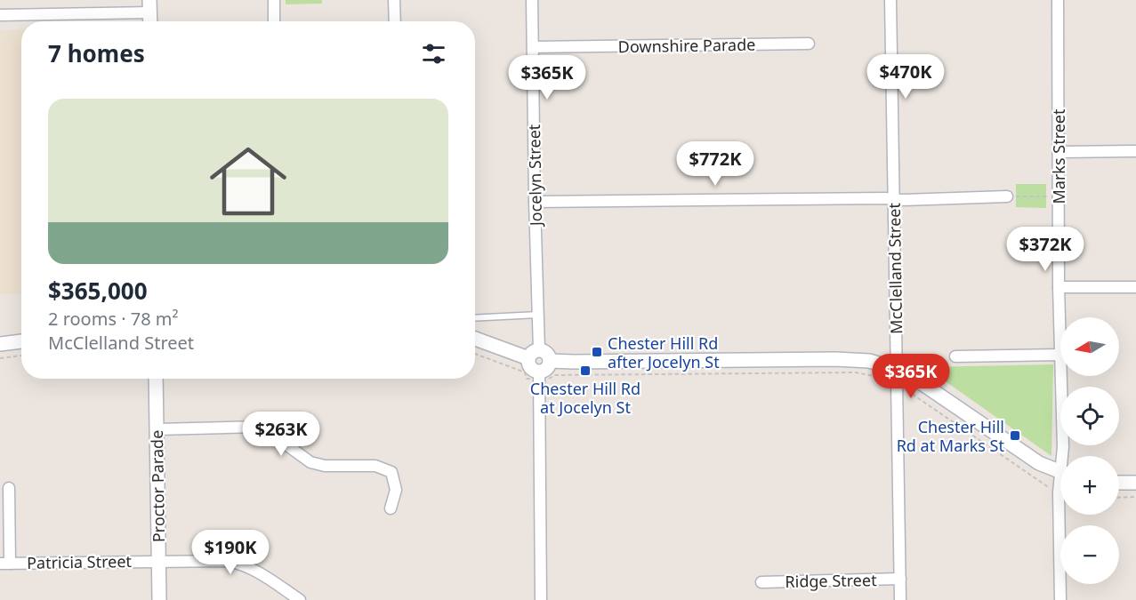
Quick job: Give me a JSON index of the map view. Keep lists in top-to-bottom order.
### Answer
{
  "streets": {
    "street": [
      "Downshire Parade",
      "Marks Street",
      "Jocelyn Street",
      "McClelland Street",
      "Proctor Parade",
      "Patricia Street",
      "Ridge Street"
    ]
  },
  "crossings": [
    ["Downshire Parade", "Jocelyn Street"],
    ["McClelland Street", "Ridge Street"],
    ["Proctor Parade", "Patricia Street"]
  ],
  "places": {
    "transit": ["Chester Hill Rd after Jocelyn St", "Chester Hill Rd at Jocelyn St", "Chester Hill Rd at Marks St"]
  },
  "north": "left",
  "page": {
    "heading": "7 homes",
    "price": [
      "$470K",
      "$365K",
      "$772K",
      "$372K",
      "$365K",
      "$263K",
      "$190K"
    ],
    "list": [
      {
        "name": "$365,000",
        "note": "2 rooms · 78 m² · McClelland Street"
      }
    ],
    "map_buttons": ["+", "−"]
  }
}
